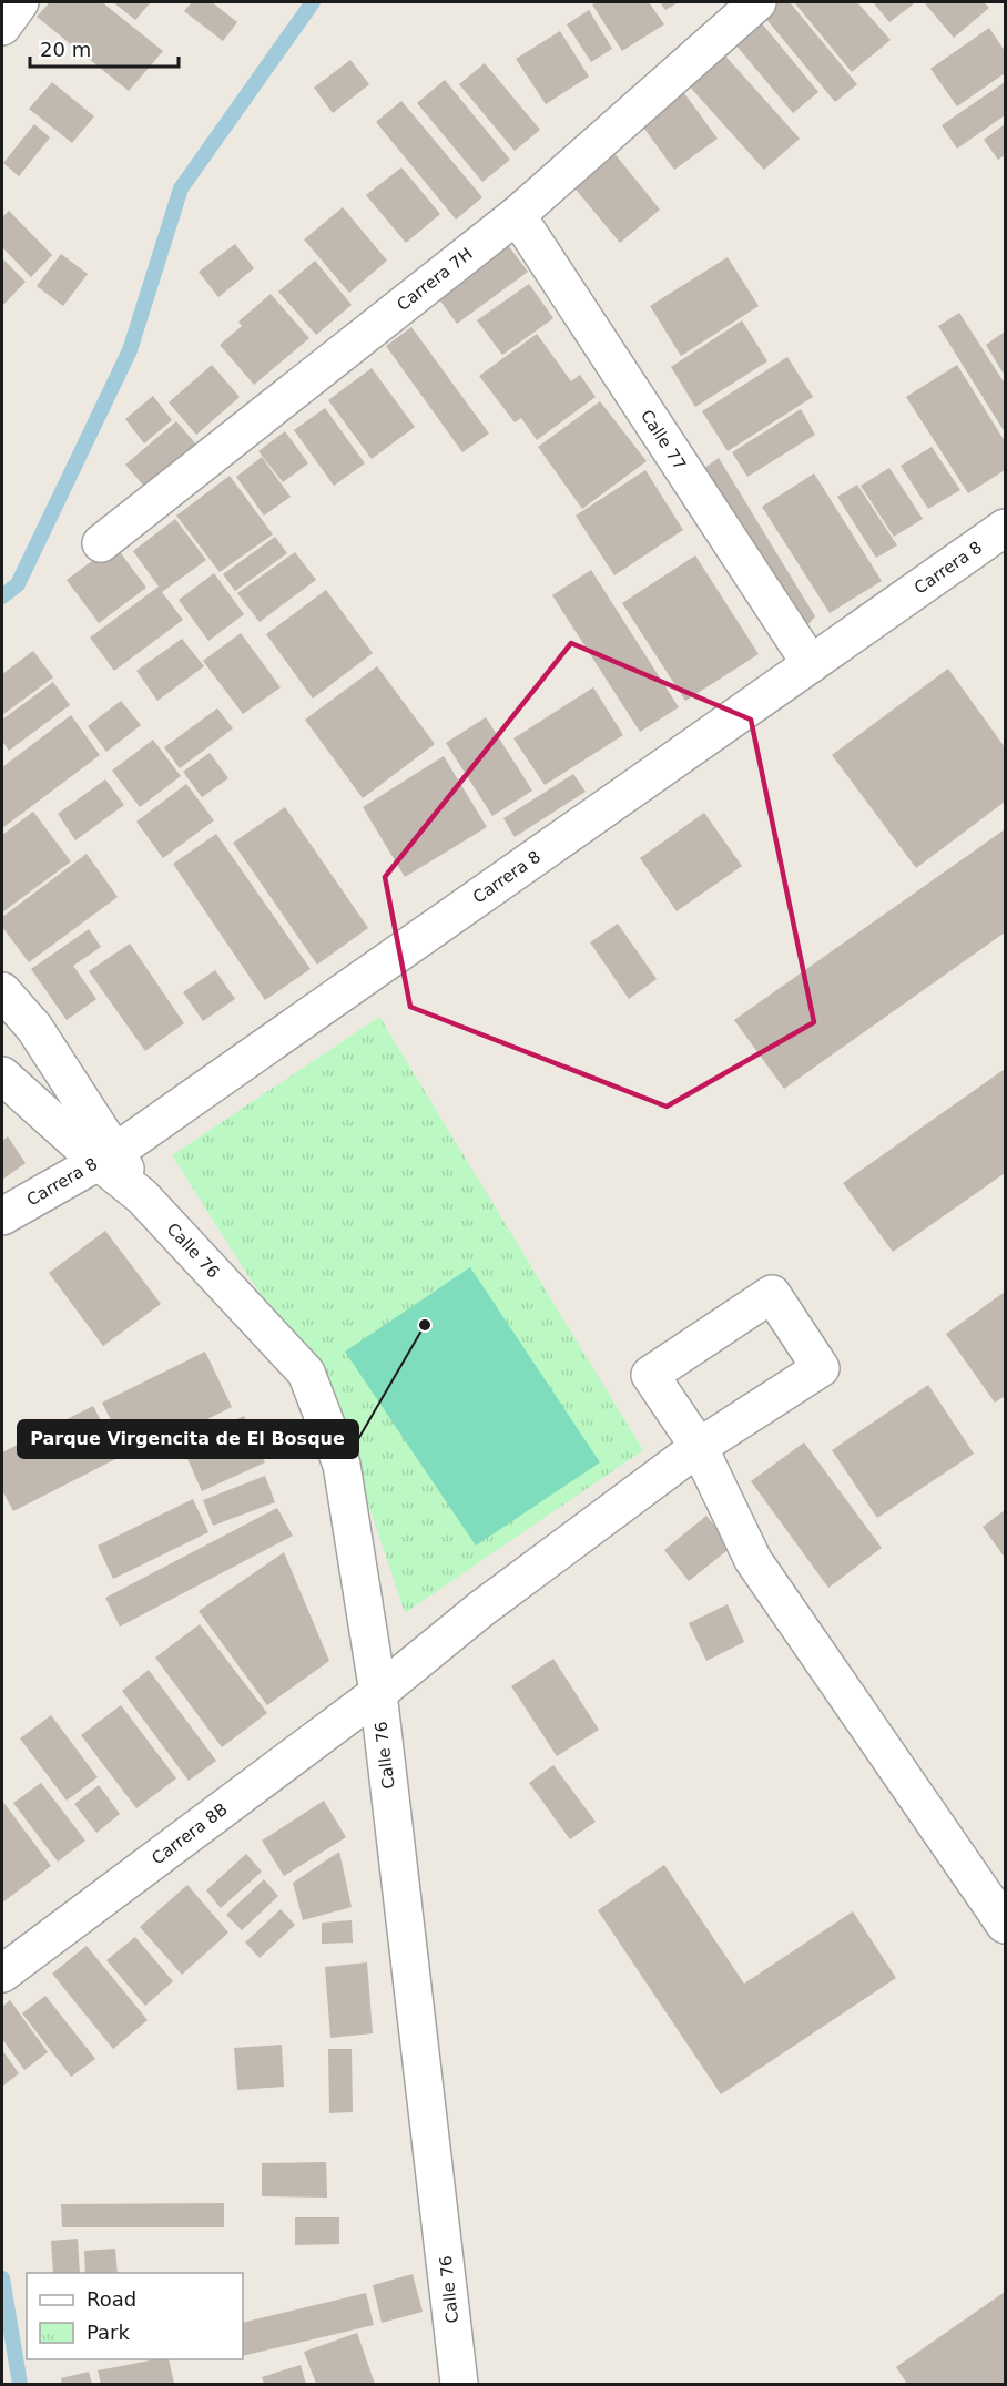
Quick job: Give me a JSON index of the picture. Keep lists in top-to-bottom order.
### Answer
{
  "streets": {
    "street": [
      "Carrera 7H",
      "Calle 77",
      "Carrera 8",
      "Calle 76",
      "Carrera 8B"
    ]
  },
  "crossings": [
    ["Carrera 7H", "Calle 77"],
    ["Calle 77", "Carrera 8"],
    ["Carrera 8", "Calle 76"],
    ["Calle 76", "Carrera 8B"]
  ],
  "places": ["Parque Virgencita de El Bosque"],
  "legend": ["Road", "Park"],
  "scale_bar": "20 m"
}
